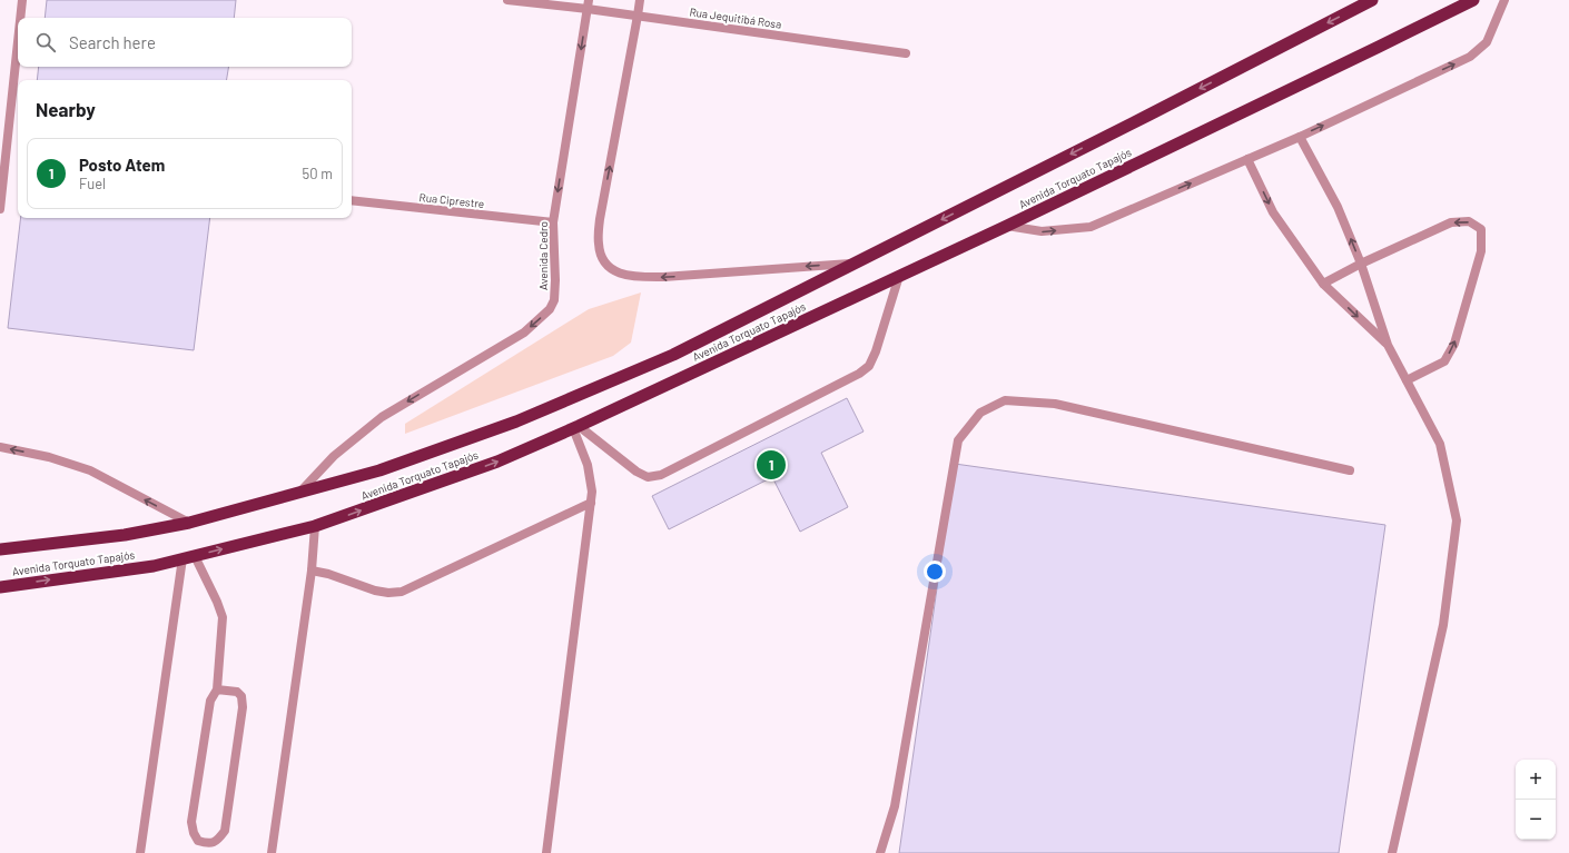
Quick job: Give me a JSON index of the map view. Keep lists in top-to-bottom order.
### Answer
{
  "streets": {
    "highway": ["Avenida Torquato Tapajós"],
    "street": ["Rua Jequitibá Rosa", "Rua Ciprestre", "Avenida Cedro"]
  },
  "crossings": [
    ["Rua Jequitibá Rosa", "Avenida Cedro"],
    ["Avenida Torquato Tapajós", "Avenida Cedro"],
    ["Rua Ciprestre", "Avenida Cedro"]
  ],
  "one_way": ["Avenida Cedro"],
  "page": {
    "search": "Search here",
    "heading": "Nearby",
    "list": [
      {
        "mark": "1",
        "name": "Posto Atem",
        "note": "Fuel",
        "value": "50 m"
      }
    ],
    "pins": "1",
    "map_buttons": ["+", "−"]
  }
}
